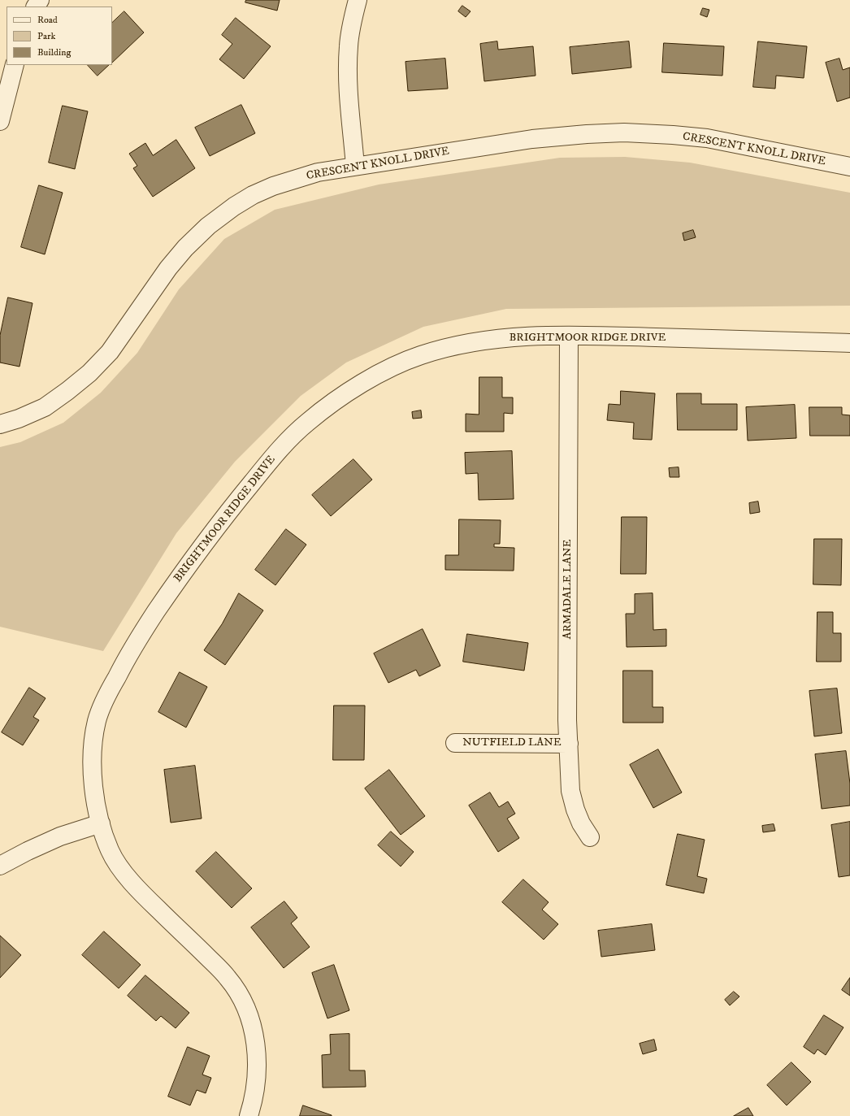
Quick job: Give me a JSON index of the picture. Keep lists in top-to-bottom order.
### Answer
{
  "streets": {
    "street": [
      "CRESCENT KNOLL DRIVE",
      "BRIGHTMOOR RIDGE DRIVE",
      "ARMADALE LANE",
      "NUTFIELD LANE"
    ]
  },
  "crossings": [
    ["BRIGHTMOOR RIDGE DRIVE", "ARMADALE LANE"],
    ["ARMADALE LANE", "NUTFIELD LANE"]
  ],
  "legend": ["Road", "Park", "Building"]
}
